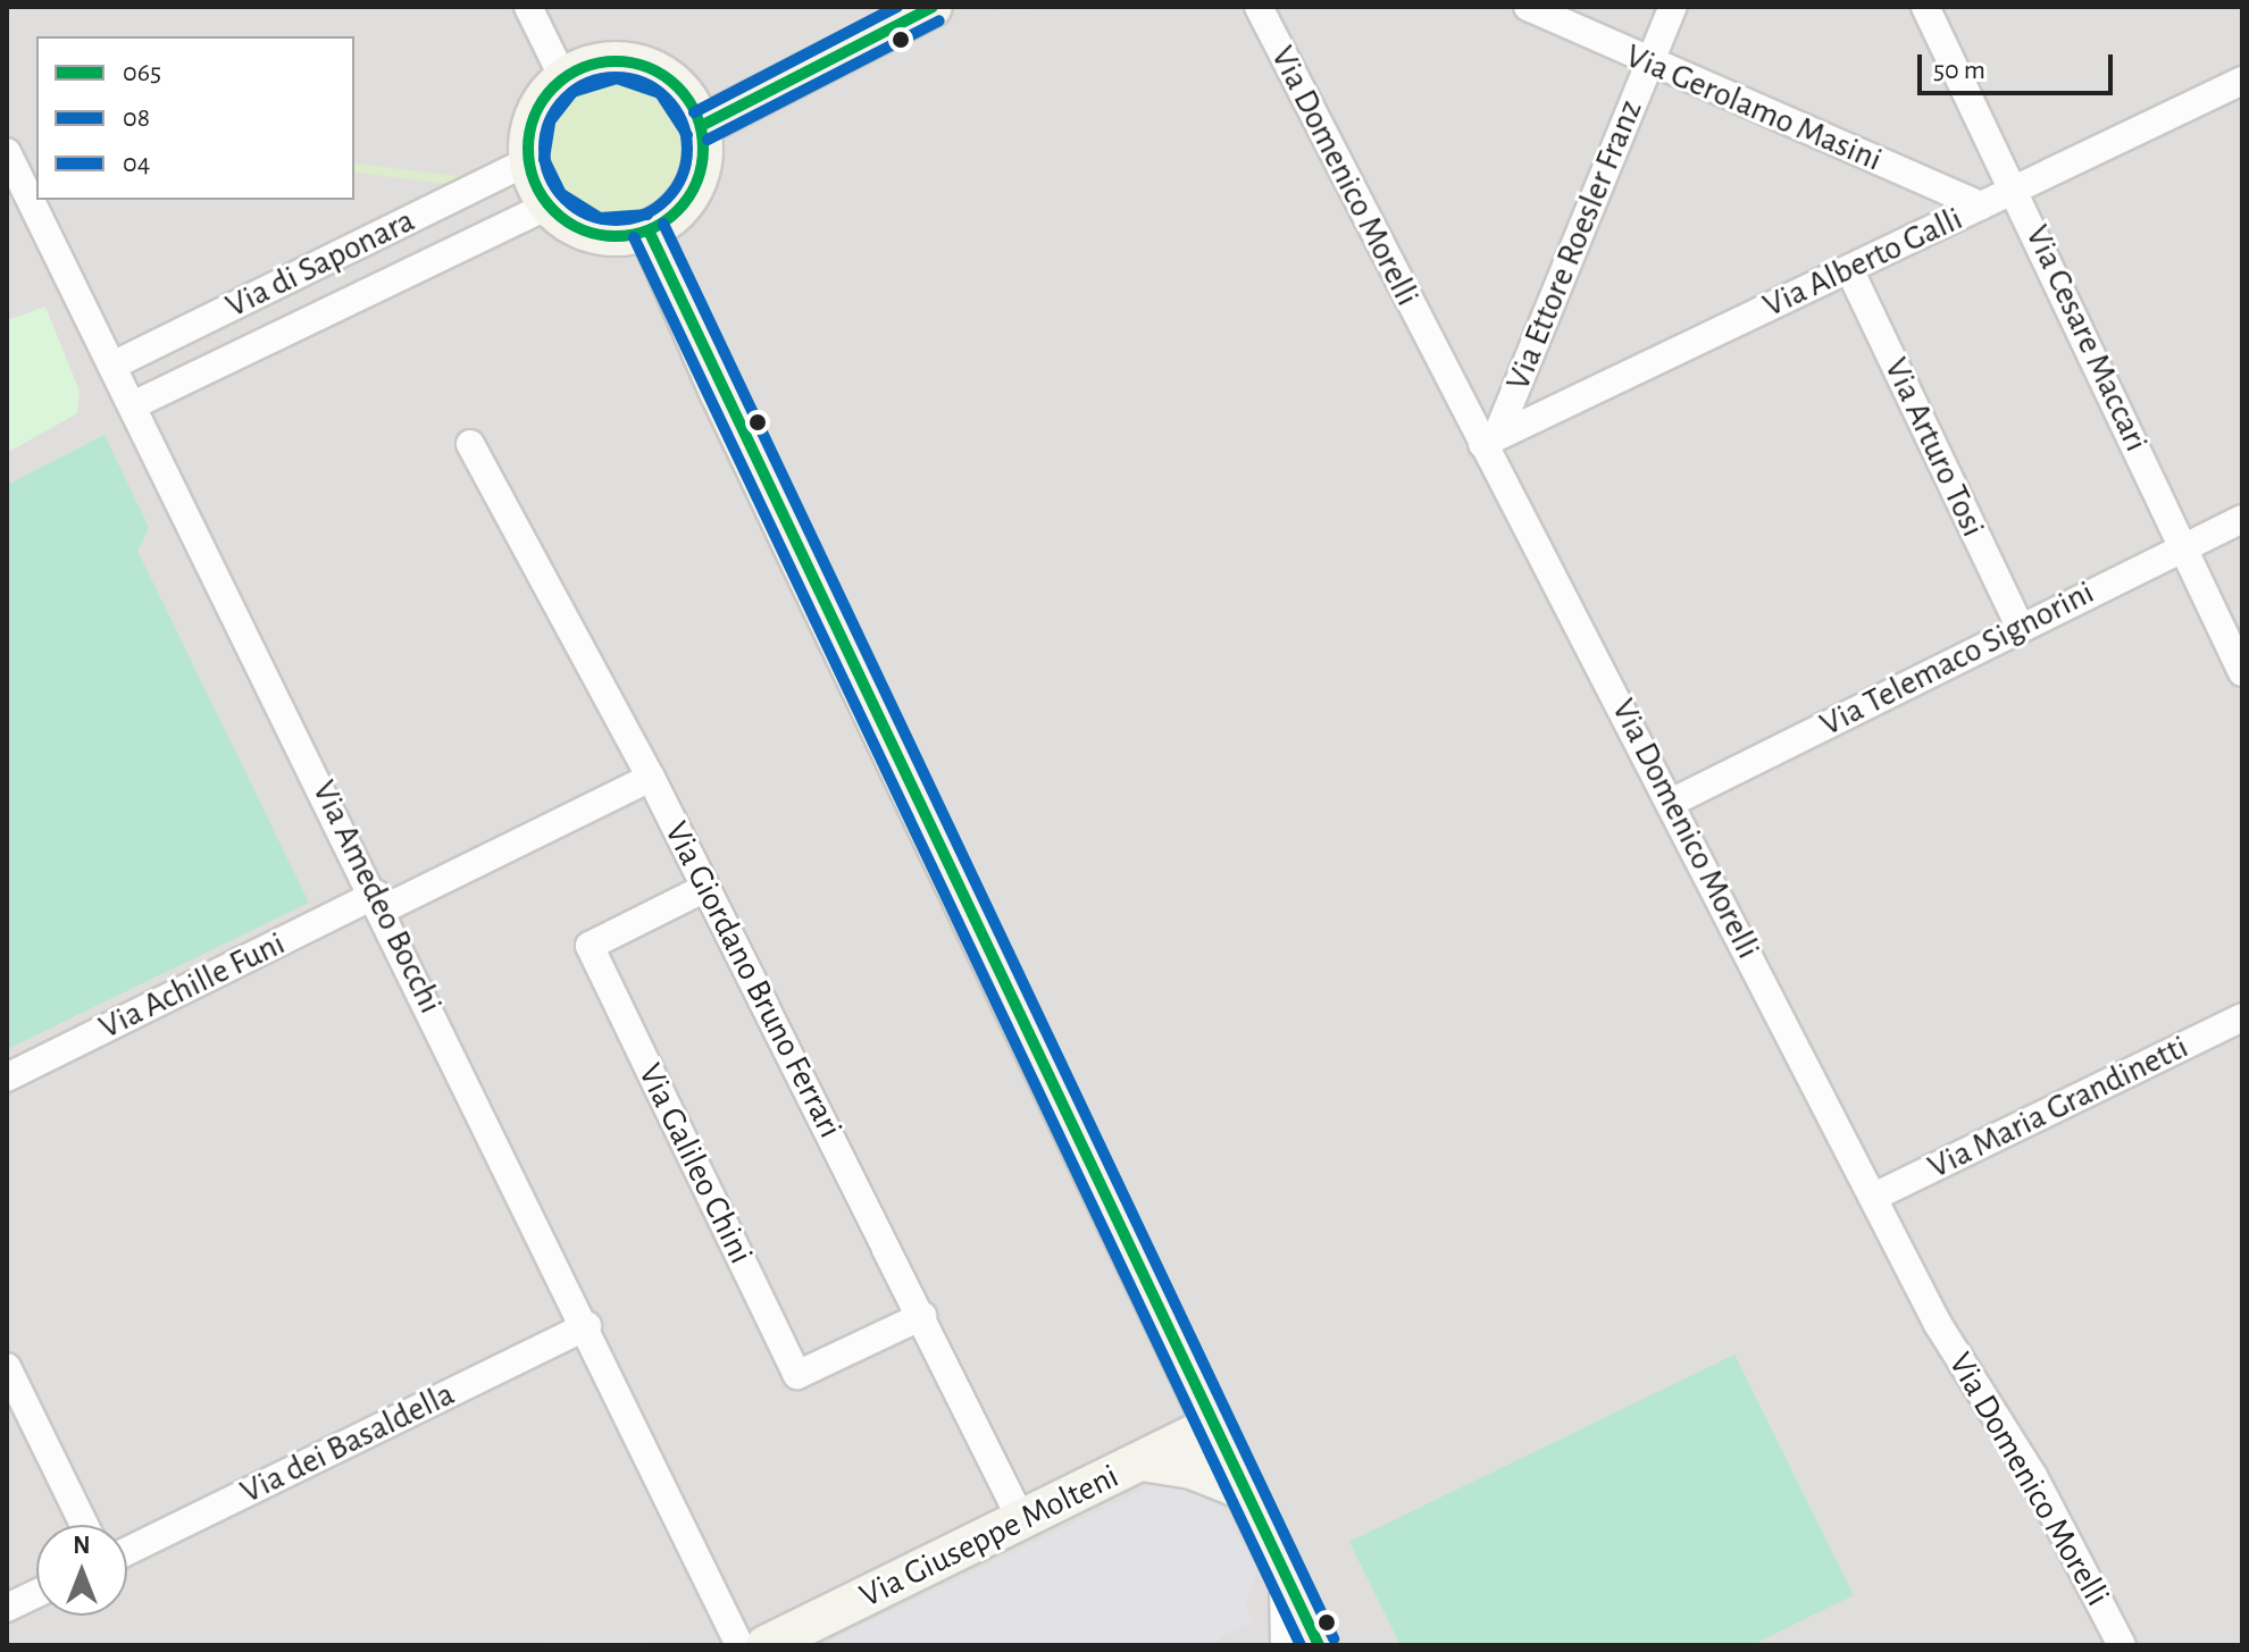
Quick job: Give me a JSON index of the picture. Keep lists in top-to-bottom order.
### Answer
{
  "streets": {
    "street": [
      "Via Gerolamo Masini",
      "Via Domenico Morelli",
      "Via Ettore Roesler Franz",
      "Via Alberto Galli",
      "Via di Saponara",
      "Via Cesare Maccari",
      "Via Arturo Tosi",
      "Via Telemaco Signorini",
      "Via Amedeo Bocchi",
      "Via Giordano Bruno Ferrari",
      "Via Achille Funi",
      "Via Maria Grandinetti",
      "Via Galileo Chini",
      "Via dei Basaldella",
      "Via Giuseppe Molteni"
    ]
  },
  "crossings": [
    ["Via Gerolamo Masini", "Via Ettore Roesler Franz"],
    ["Via Gerolamo Masini", "Via Alberto Galli"],
    ["Via Domenico Morelli", "Via Ettore Roesler Franz"],
    ["Via Domenico Morelli", "Via Alberto Galli"],
    ["Via Domenico Morelli", "Via Telemaco Signorini"],
    ["Via Domenico Morelli", "Via Maria Grandinetti"],
    ["Via Ettore Roesler Franz", "Via Alberto Galli"],
    ["Via Alberto Galli", "Via Cesare Maccari"],
    ["Via Alberto Galli", "Via Arturo Tosi"],
    ["Via di Saponara", "Via Amedeo Bocchi"],
    ["Via Cesare Maccari", "Via Telemaco Signorini"],
    ["Via Arturo Tosi", "Via Telemaco Signorini"],
    ["Via Amedeo Bocchi", "Via Achille Funi"],
    ["Via Amedeo Bocchi", "Via dei Basaldella"],
    ["Via Giordano Bruno Ferrari", "Via Achille Funi"],
    ["Via Giordano Bruno Ferrari", "Via Galileo Chini"],
    ["Via Giordano Bruno Ferrari", "Via Giuseppe Molteni"]
  ],
  "lines": ["transit line 065", "transit line 04", "transit line 08"],
  "legend": ["065", "08", "04"],
  "scale_bar": "50 m",
  "north": "top"
}
